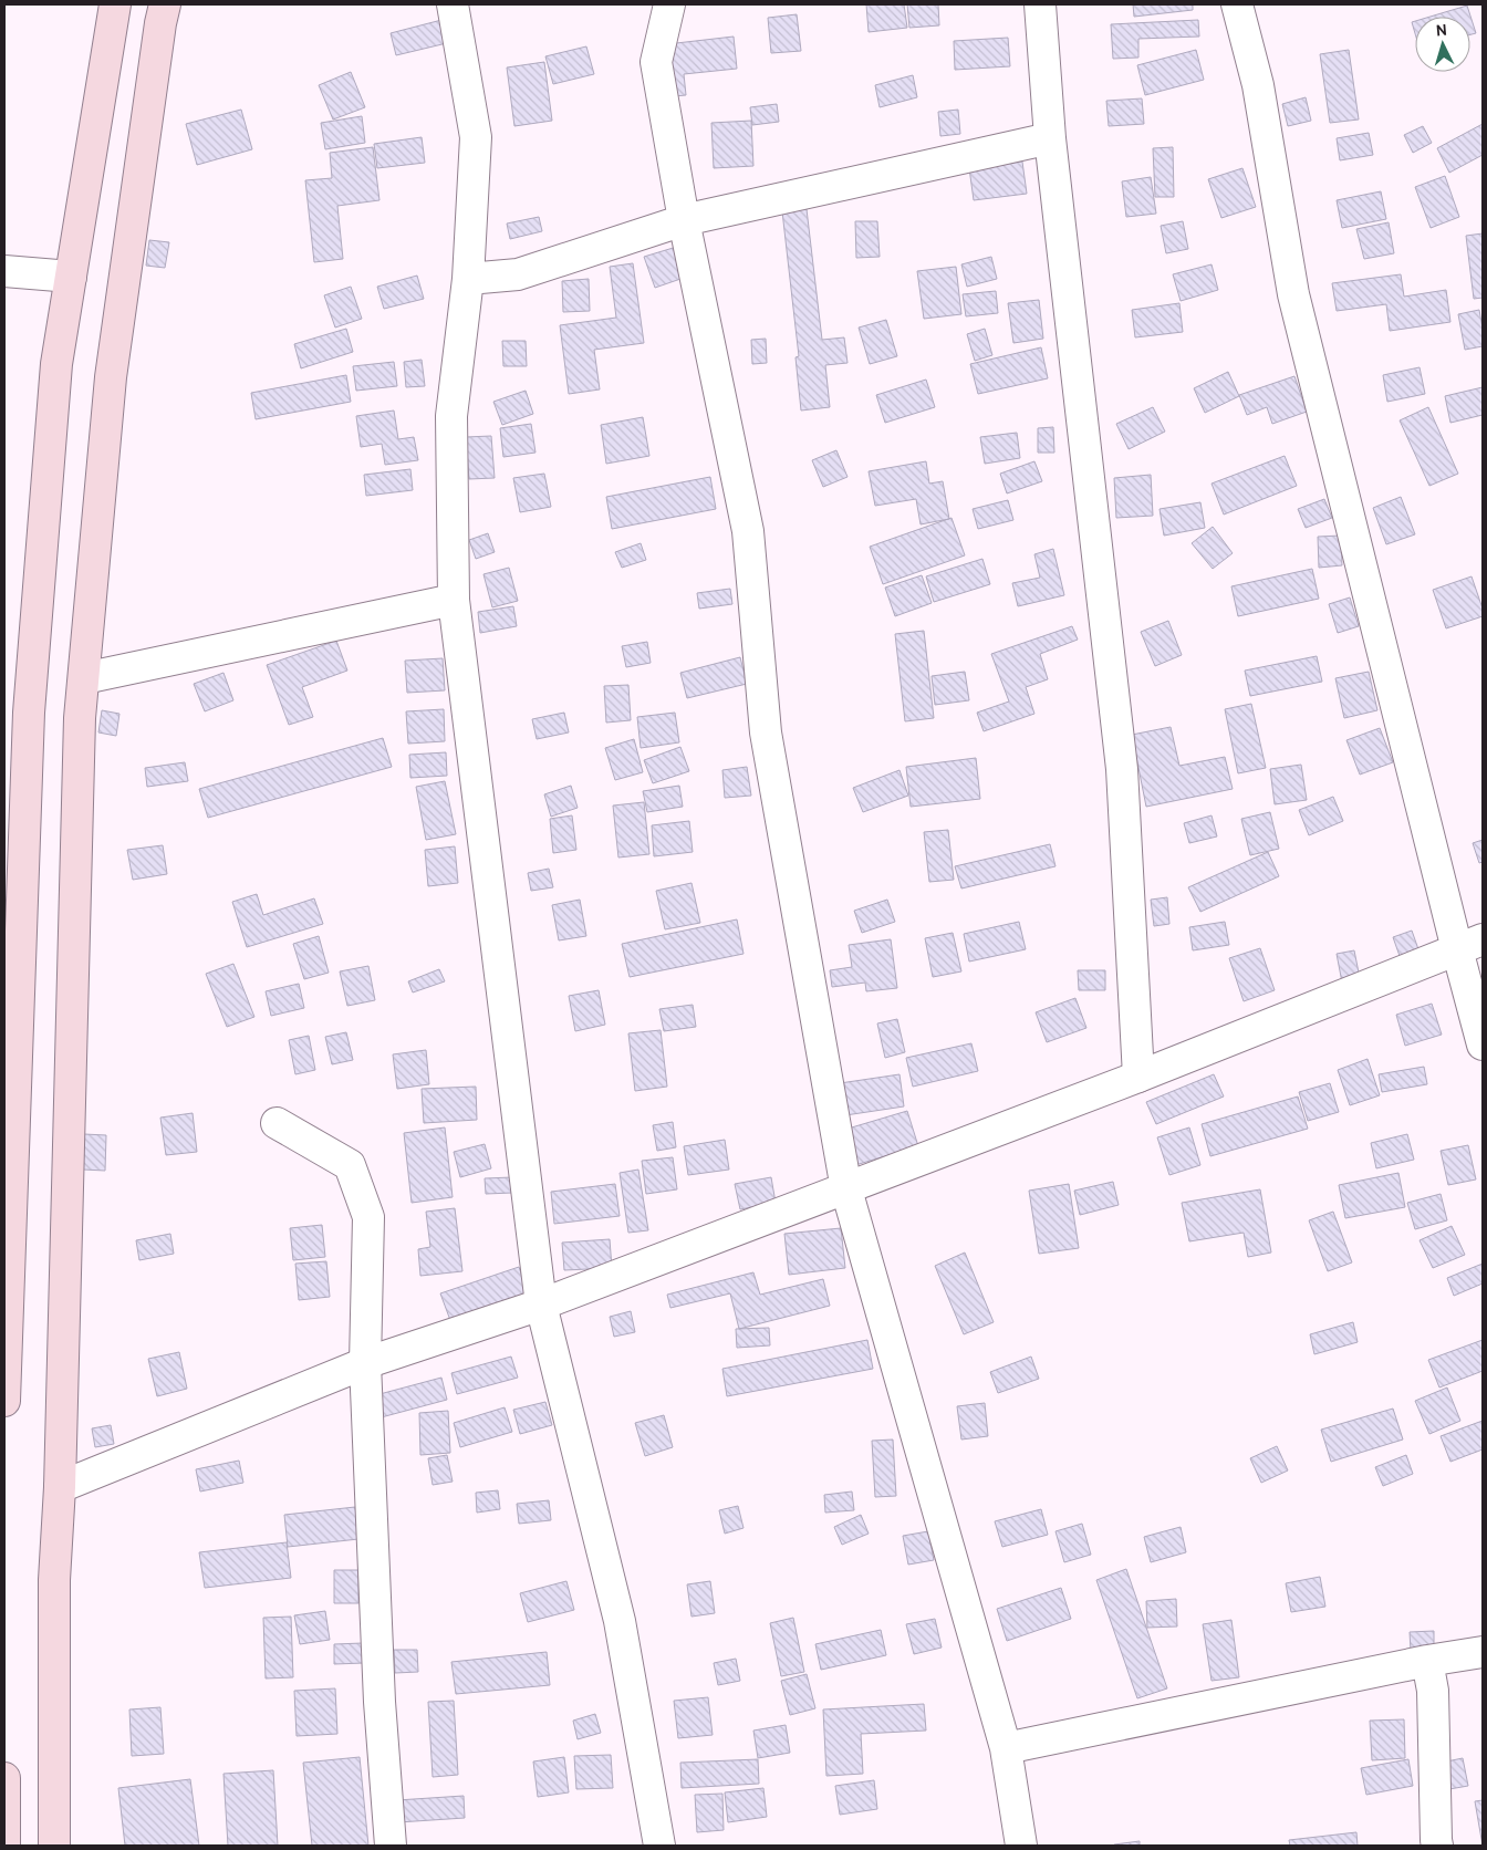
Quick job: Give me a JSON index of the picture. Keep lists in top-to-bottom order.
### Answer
{
  "north": "top"
}
